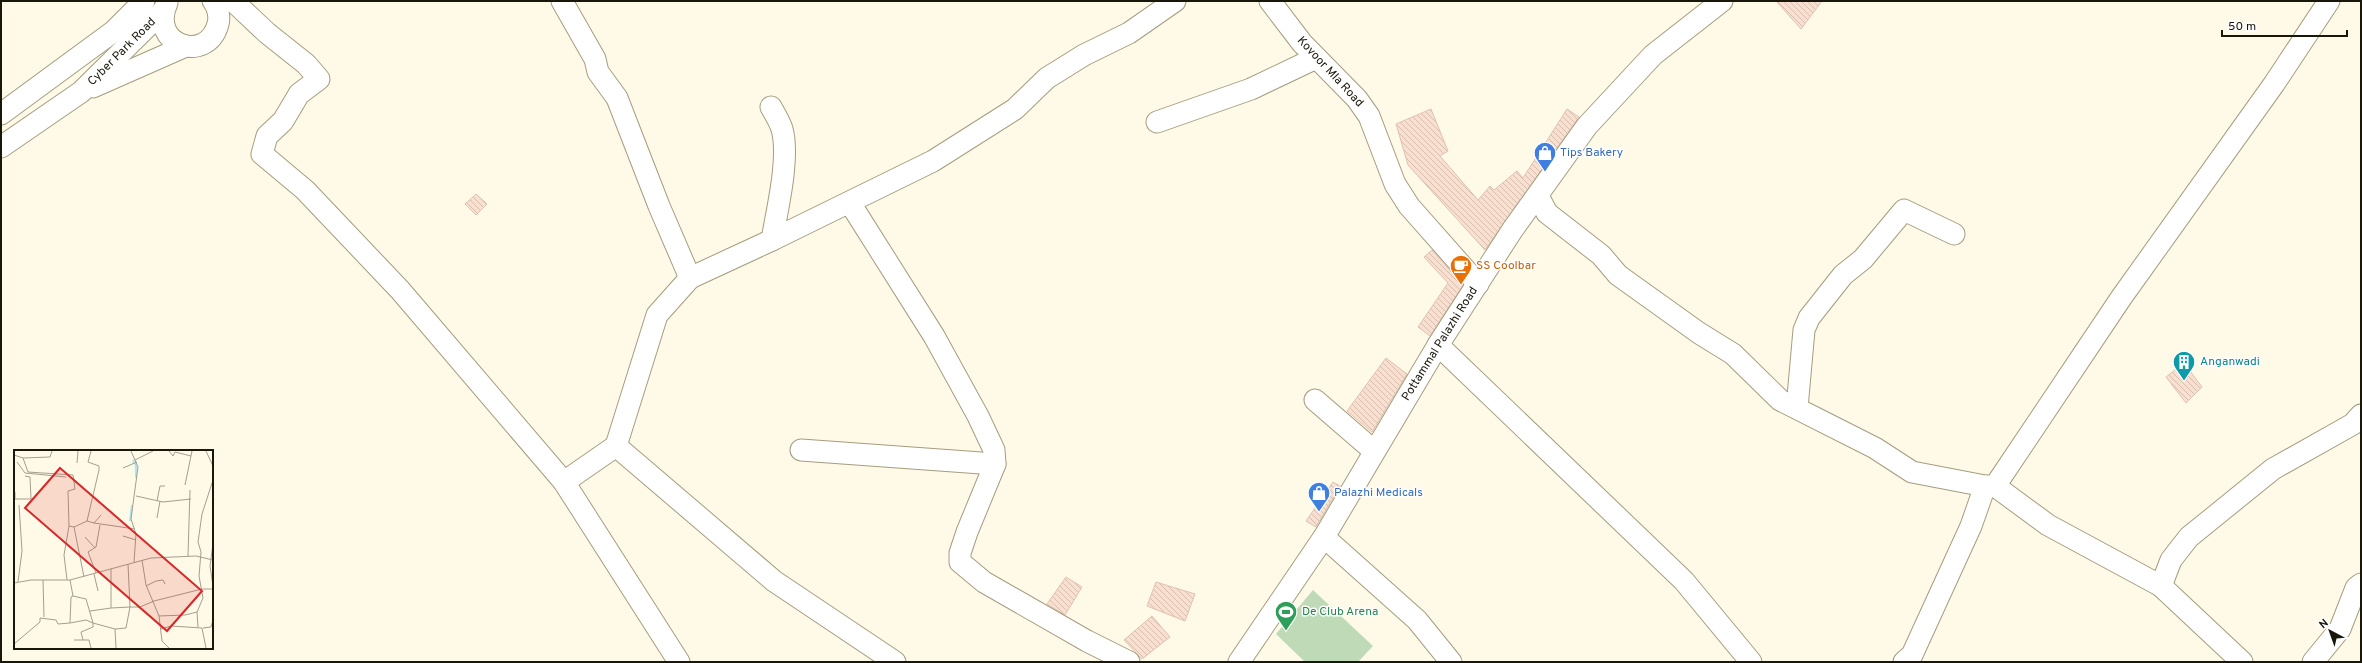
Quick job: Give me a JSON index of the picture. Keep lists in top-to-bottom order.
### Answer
{
  "streets": {
    "street": ["Cyber Park Road", "Kovoor Mla Road", "Pottammal Palazhi Road"]
  },
  "crossings": [
    ["Kovoor Mla Road", "Pottammal Palazhi Road"]
  ],
  "places": {
    "shop": ["Tips Bakery", "Palazhi Medicals"],
    "cafe": ["SS Coolbar"],
    "building": ["Anganwadi"],
    "sports": ["De Club Arena"]
  },
  "scale_bar": "50 m",
  "north": "top left"
}
